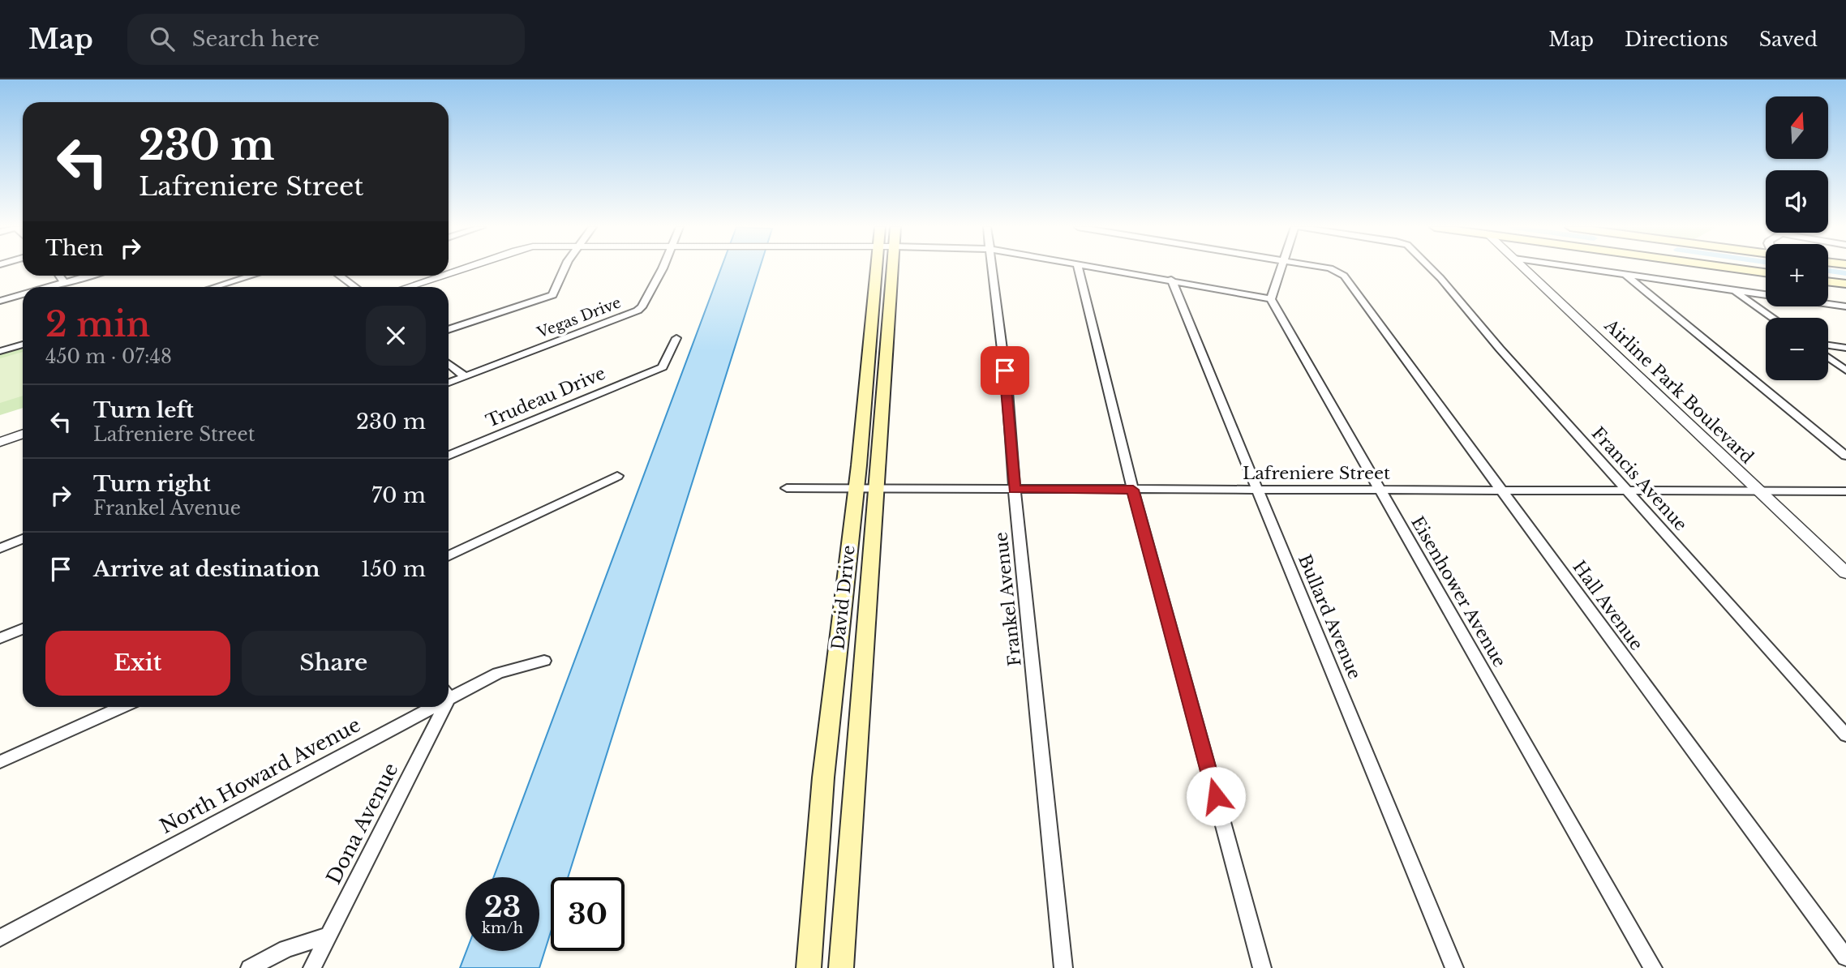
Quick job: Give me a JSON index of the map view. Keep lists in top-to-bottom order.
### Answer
{
  "streets": {
    "main road": ["David Drive"],
    "street": [
      "Vegas Drive",
      "Airline Park Boulevard",
      "Trudeau Drive",
      "Lafreniere Street",
      "Francis Avenue",
      "Eisenhower Avenue",
      "Frankel Avenue",
      "Hall Avenue",
      "Bullard Avenue",
      "North Howard Avenue",
      "Dona Avenue"
    ]
  },
  "crossings": [
    ["Airline Park Boulevard", "Lafreniere Street"],
    ["Lafreniere Street", "Francis Avenue"],
    ["Lafreniere Street", "Eisenhower Avenue"],
    ["Lafreniere Street", "David Drive"],
    ["Lafreniere Street", "Frankel Avenue"],
    ["Lafreniere Street", "Hall Avenue"],
    ["Lafreniere Street", "Bullard Avenue"]
  ],
  "north": "top",
  "page": {
    "header": "Map",
    "search": "Search here",
    "nav": ["Map", "Directions", "Saved"],
    "map_buttons": ["+", "−"],
    "turn": ["230 m", "Lafreniere Street"],
    "then": "Then",
    "heading": ["2 min", "450 m · 07:48"],
    "list": [
      {
        "name": "Turn left",
        "note": "Lafreniere Street",
        "value": "230 m"
      },
      {
        "name": "Turn right",
        "note": "Frankel Avenue",
        "value": "70 m"
      },
      {
        "name": "Arrive at destination",
        "value": "150 m"
      }
    ],
    "buttons": ["Exit", "Share"],
    "speed": "23 km/h",
    "limit": "30"
  }
}
